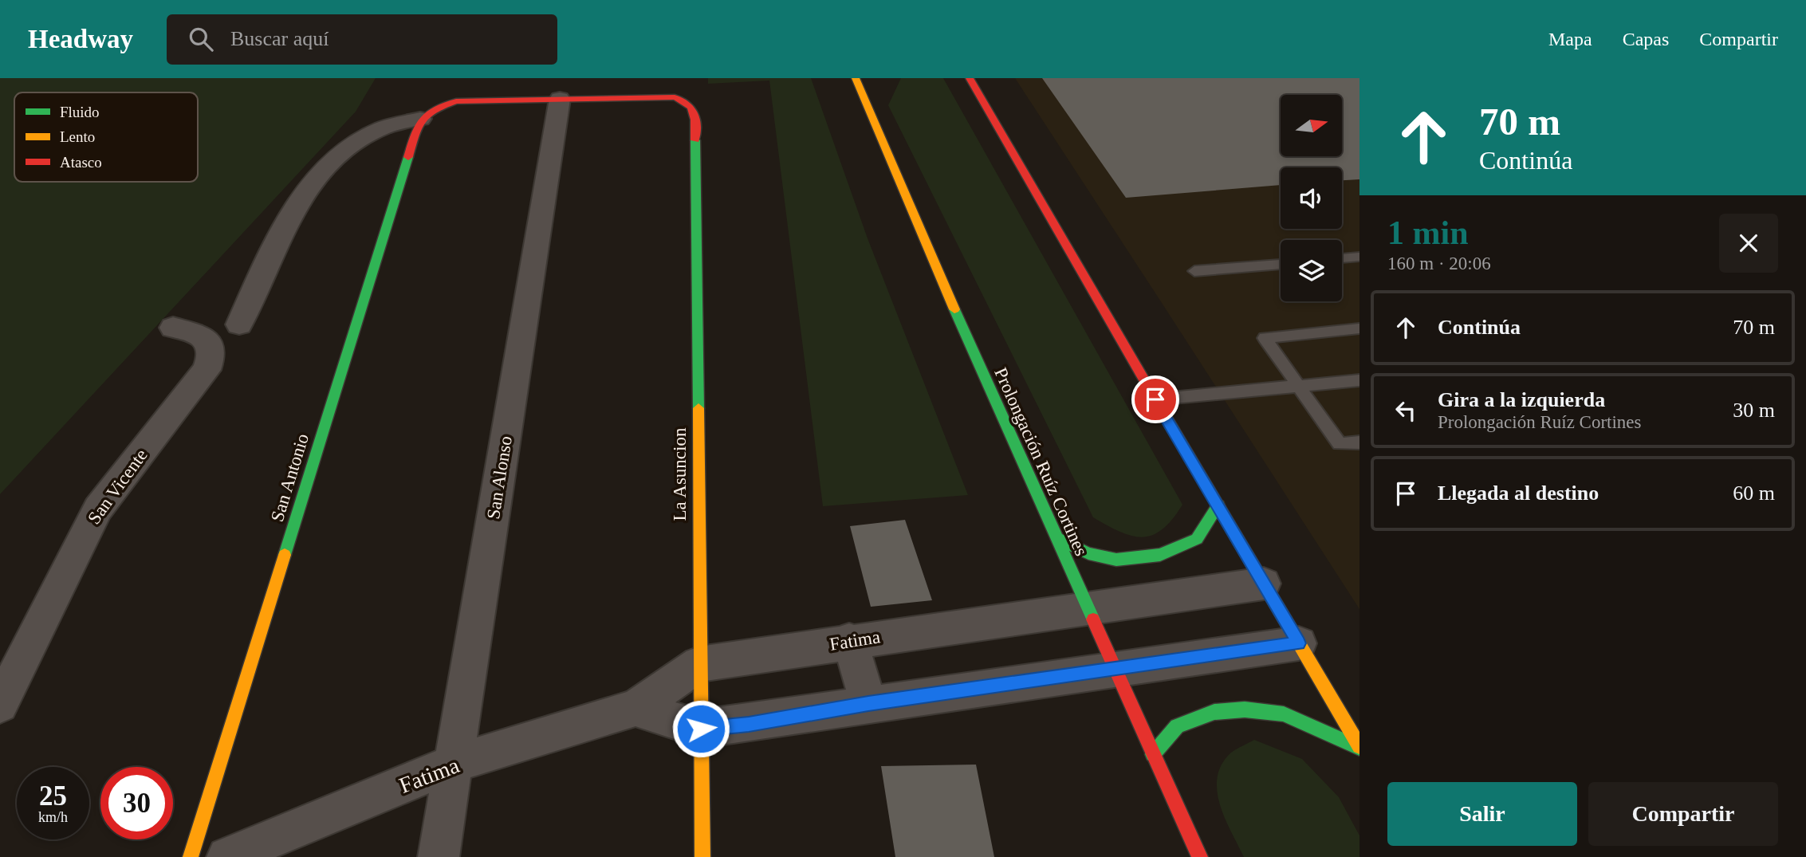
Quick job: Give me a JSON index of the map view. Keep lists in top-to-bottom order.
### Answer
{
  "streets": {
    "main road": ["Prolongación Ruíz Cortines", "La Asuncion", "San Antonio"],
    "street": ["San Alonso", "San Vicente", "Fatima"]
  },
  "crossings": [
    ["Prolongación Ruíz Cortines", "Fatima"],
    ["La Asuncion", "San Alonso"],
    ["La Asuncion", "Fatima"],
    ["San Alonso", "Fatima"]
  ],
  "legend": ["Fluido", "Lento", "Atasco"],
  "north": "right",
  "page": {
    "header": "Headway",
    "search": "Buscar aquí",
    "nav": ["Mapa", "Capas", "Compartir"],
    "turn": ["70 m", "Continúa"],
    "heading": ["1 min", "160 m · 20:06"],
    "list": [
      {
        "name": "Continúa",
        "value": "70 m"
      },
      {
        "name": "Gira a la izquierda",
        "note": "Prolongación Ruíz Cortines",
        "value": "30 m"
      },
      {
        "name": "Llegada al destino",
        "value": "60 m"
      }
    ],
    "speed": "25 km/h",
    "limit": "30",
    "buttons": ["Salir", "Compartir"]
  }
}
